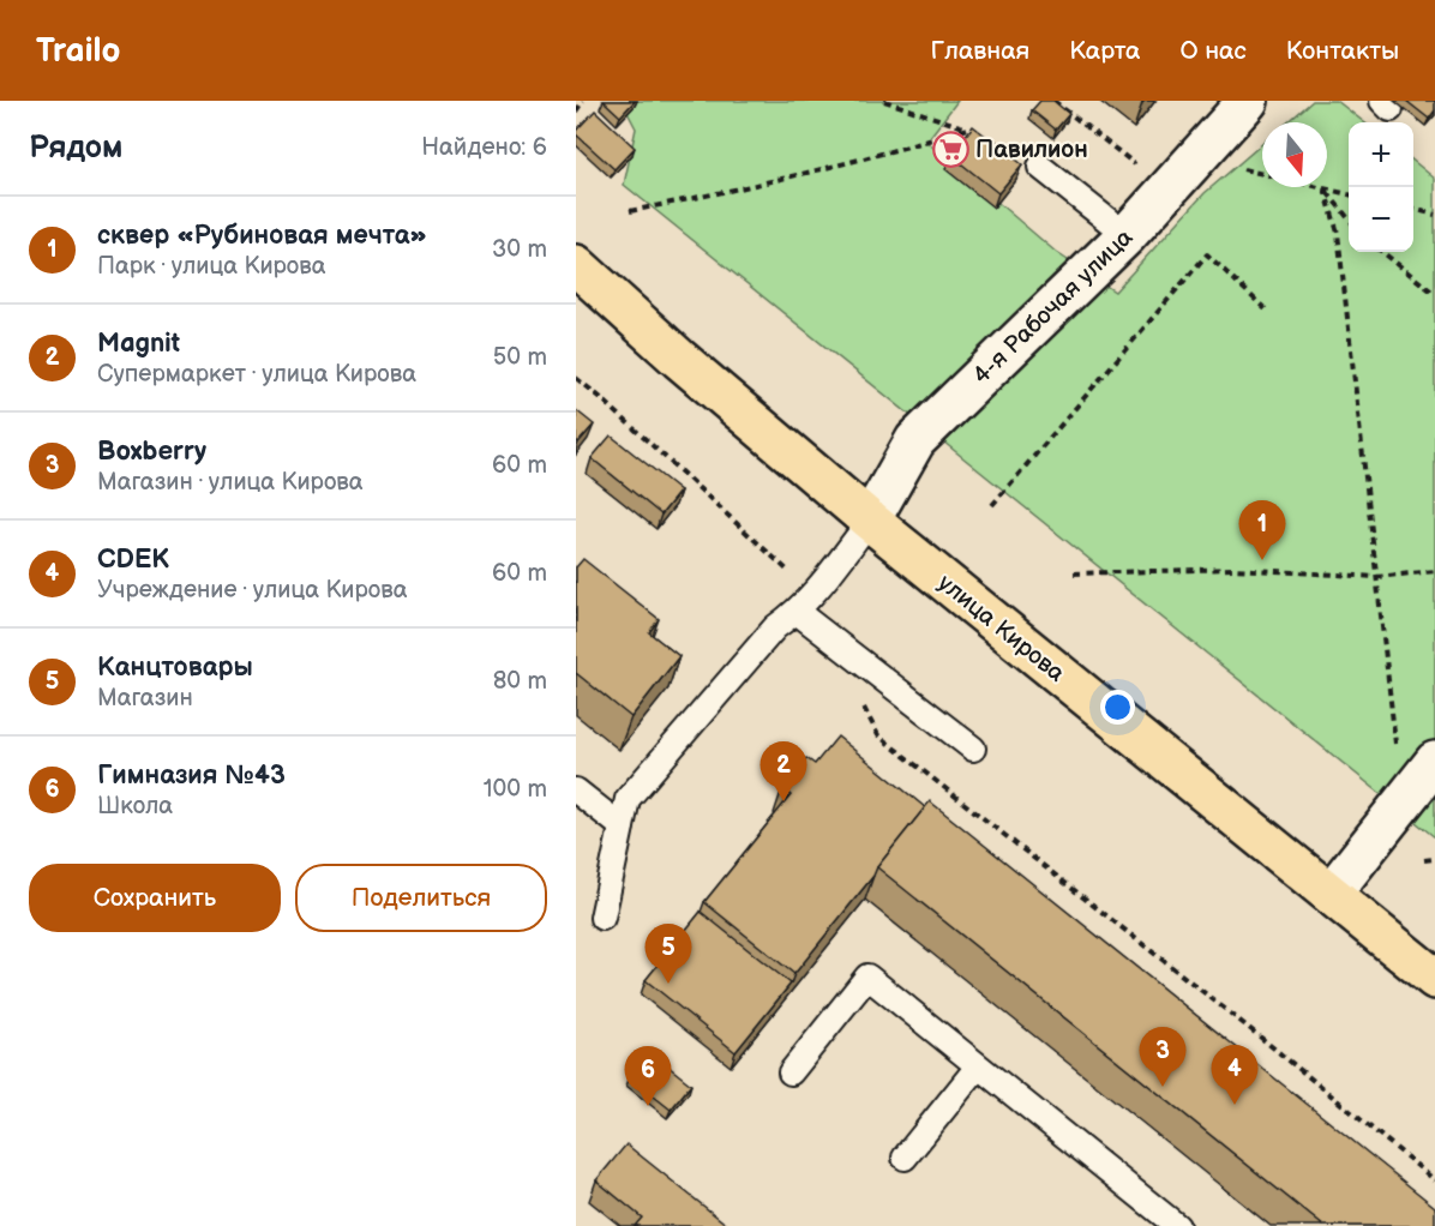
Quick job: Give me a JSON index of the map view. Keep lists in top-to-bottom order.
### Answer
{
  "streets": {
    "main road": ["улица Кирова"],
    "street": ["4-я Рабочая улица"]
  },
  "crossings": [
    ["4-я Рабочая улица", "улица Кирова"]
  ],
  "places": {
    "supermarket": ["Павилион"]
  },
  "north": "bottom",
  "page": {
    "header": "Trailo",
    "nav": [
      "Главная",
      "Карта",
      "О нас",
      "Контакты"
    ],
    "heading": ["Рядом", "Найдено: 6"],
    "map_buttons": ["+", "−"],
    "list": [
      {
        "mark": "1",
        "name": "сквер «Рубиновая мечта»",
        "note": "Парк · улица Кирова",
        "value": "30 m"
      },
      {
        "mark": "2",
        "name": "Magnit",
        "note": "Супермаркет · улица Кирова",
        "value": "50 m"
      },
      {
        "mark": "3",
        "name": "Boxberry",
        "note": "Магазин · улица Кирова",
        "value": "60 m"
      },
      {
        "mark": "4",
        "name": "CDEK",
        "note": "Учреждение · улица Кирова",
        "value": "60 m"
      },
      {
        "mark": "5",
        "name": "Канцтовары",
        "note": "Магазин",
        "value": "80 m"
      },
      {
        "mark": "6",
        "name": "Гимназия №43",
        "note": "Школа",
        "value": "100 m"
      }
    ],
    "pins": [
      "1",
      "2",
      "5",
      "3",
      "4",
      "6"
    ],
    "buttons": ["Сохранить", "Поделиться"]
  }
}
